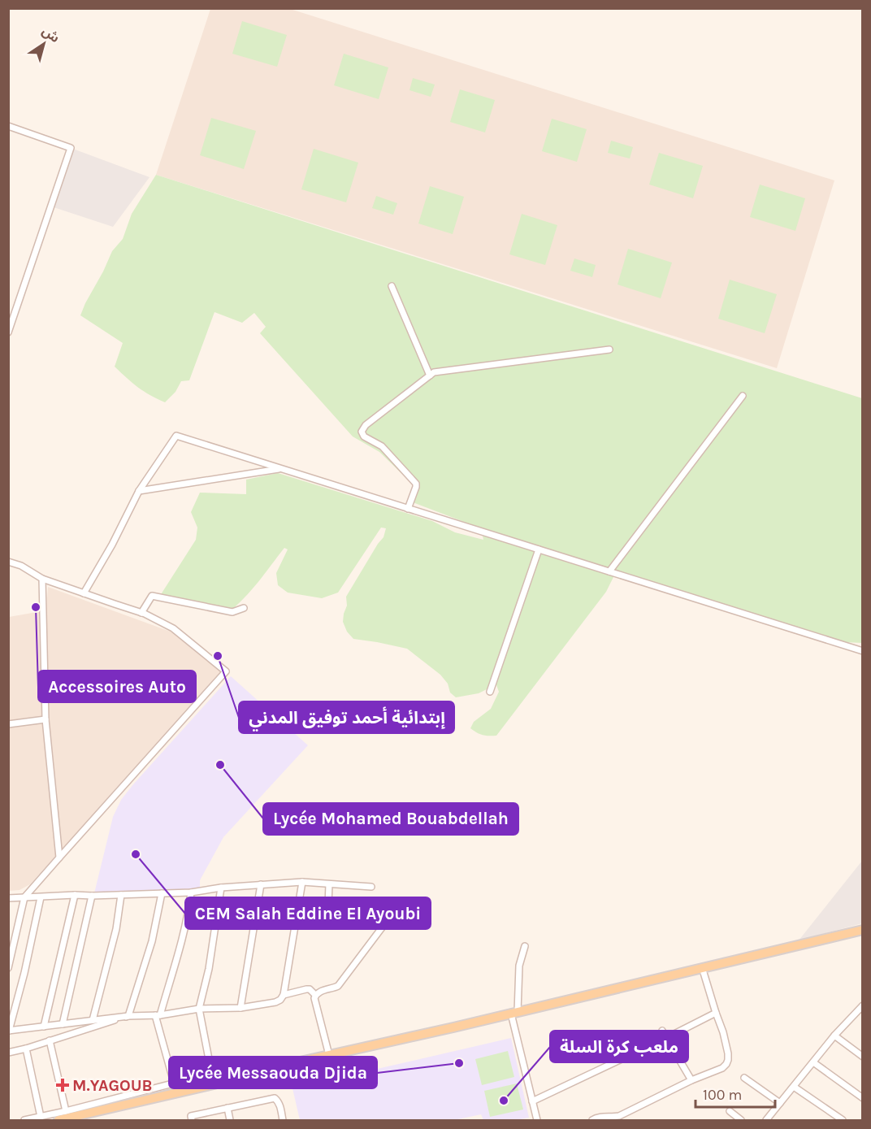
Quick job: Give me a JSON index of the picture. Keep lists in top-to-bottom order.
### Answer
{
  "places": {
    "other": [
      "Accessoires Auto",
      "إبتدائية أحمد توفيق المدني",
      "Lycée Mohamed Bouabdellah",
      "CEM Salah Eddine El Ayoubi",
      "Lycée Messaouda Djida",
      "ملعب كرة السلة"
    ],
    "health": ["M.YAGOUB"]
  },
  "scale_bar": "100 m",
  "north": "top right"
}
